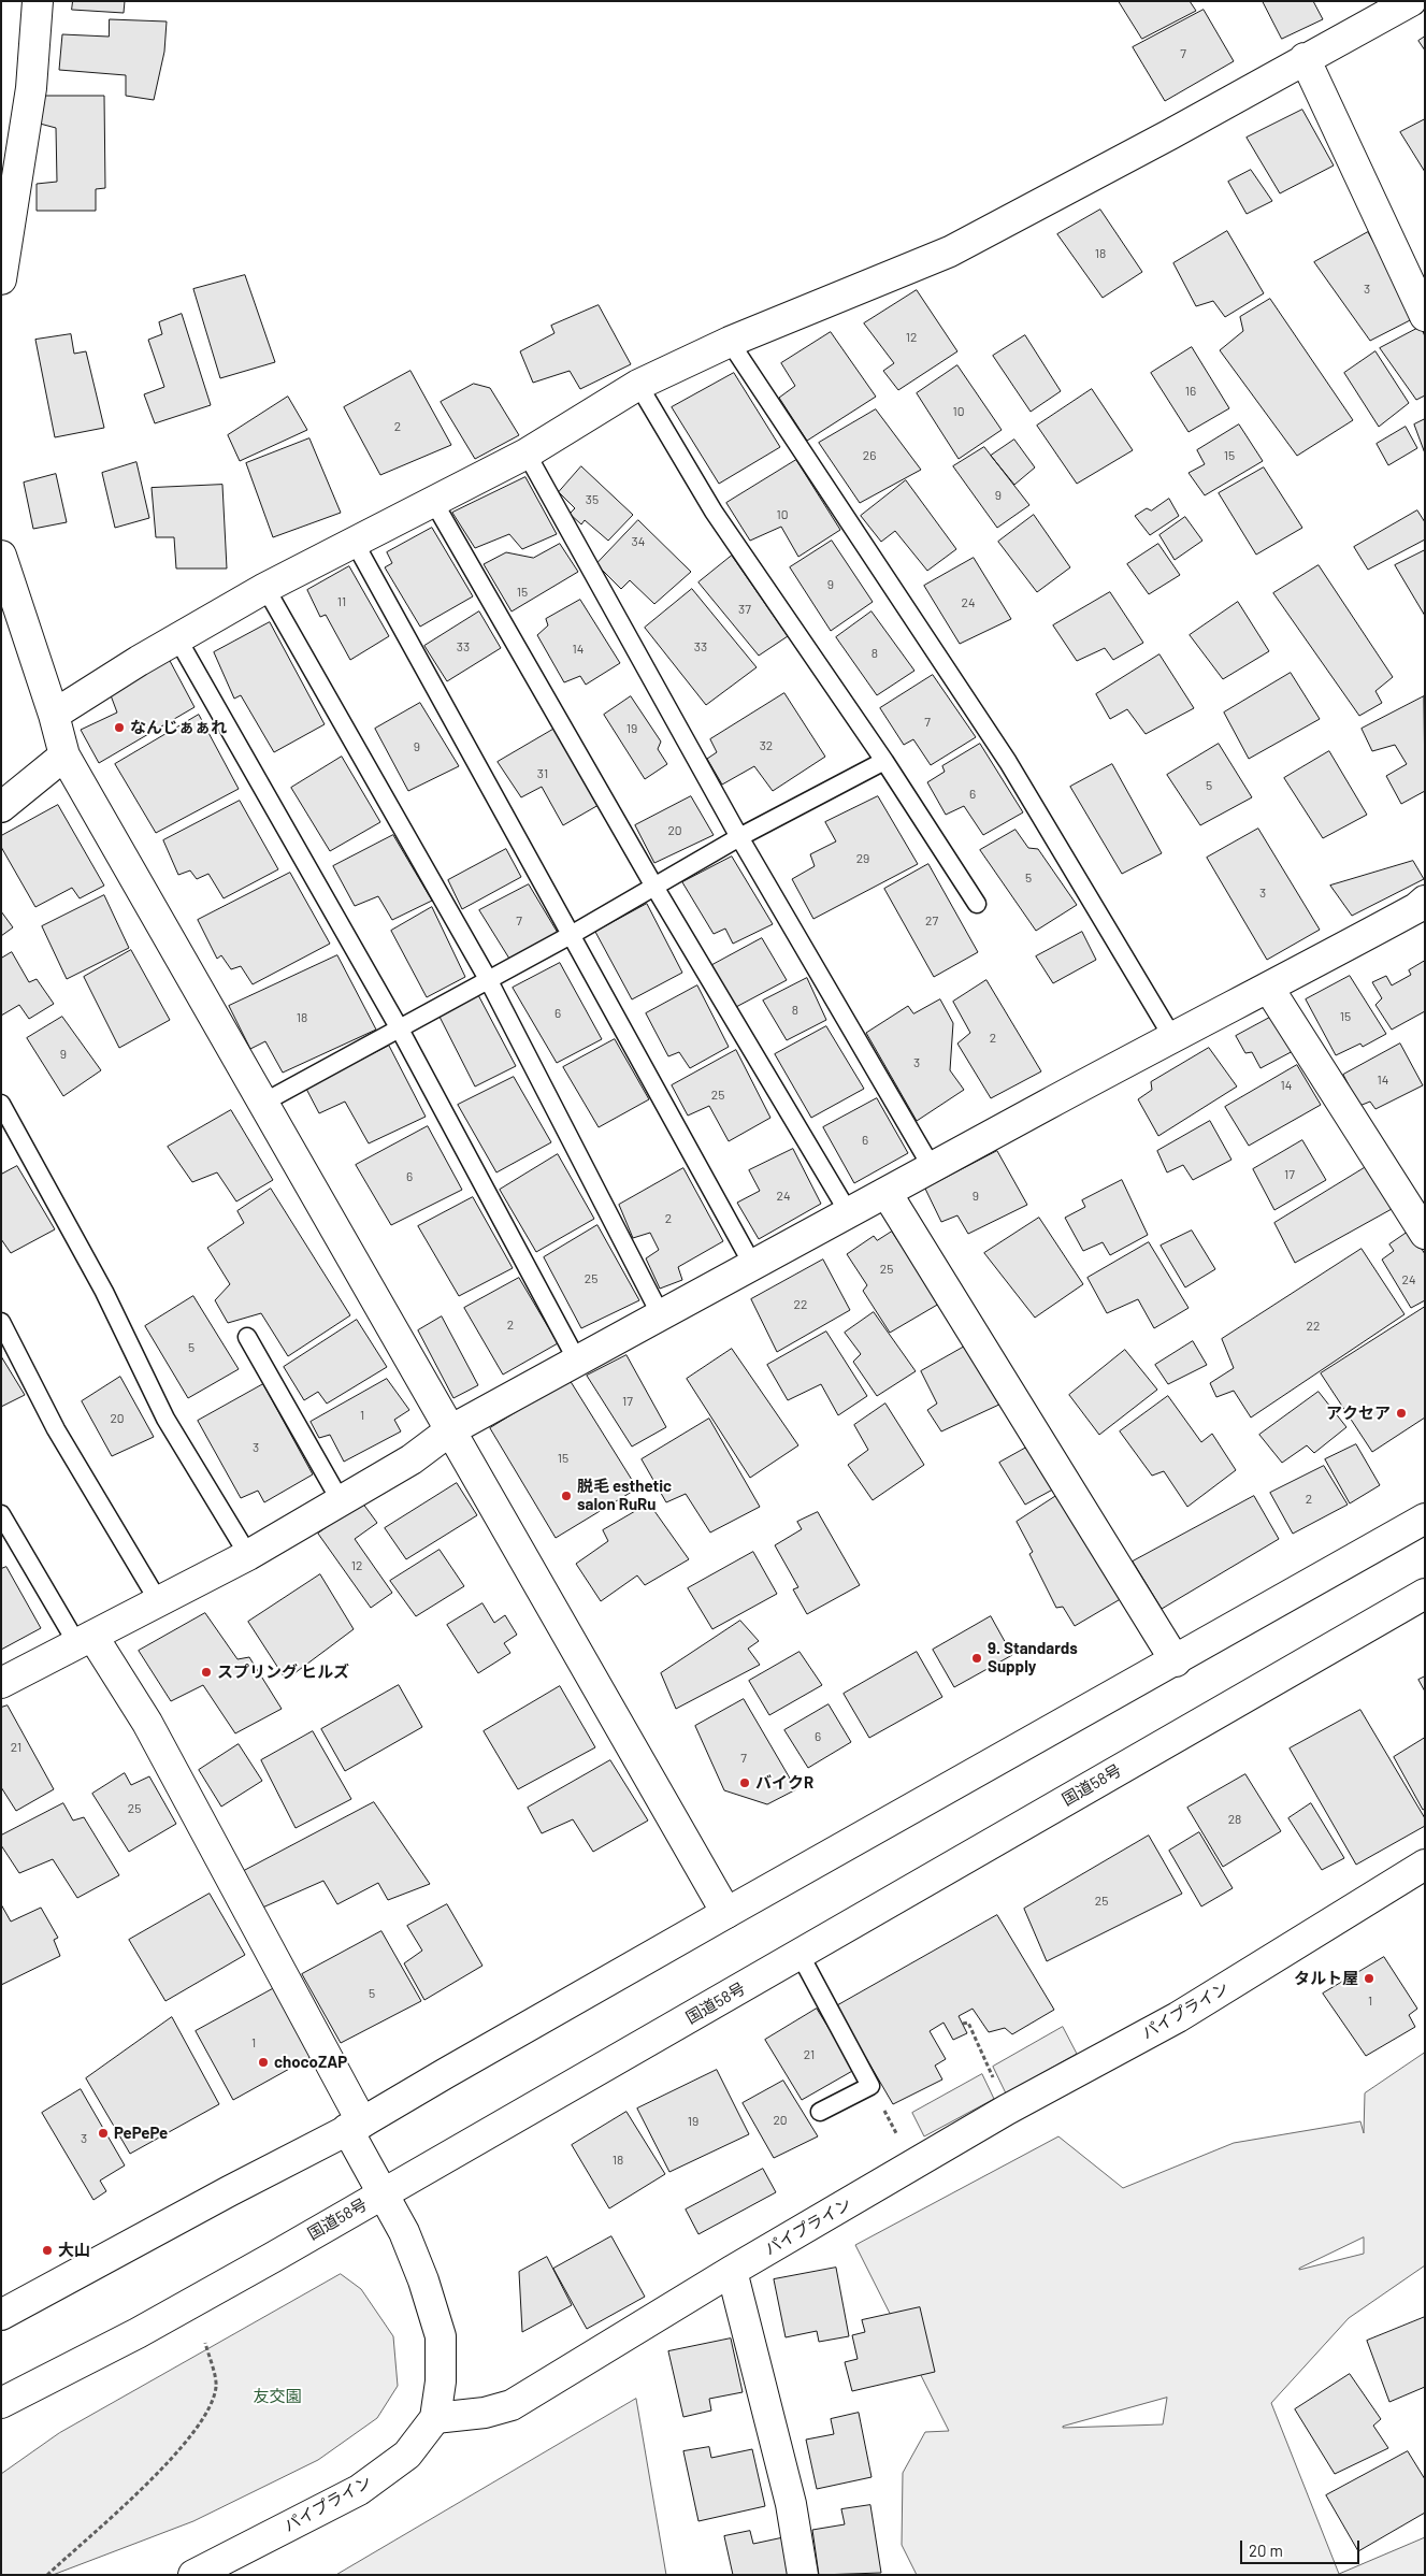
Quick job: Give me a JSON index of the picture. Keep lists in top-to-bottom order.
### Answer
{
  "streets": {
    "main road": ["国道58号", "パイプライン"]
  },
  "parks": ["友交園"],
  "places": [
    "なんじぁぁれ",
    "アクセア",
    "脱毛 esthetic salon RuRu",
    "9. Standards Supply",
    "スプリング ヒルズ",
    "バイクR",
    "タルト屋",
    "chocoZAP",
    "PePePe",
    "大山"
  ],
  "house_numbers": [
    "7",
    "18",
    "3",
    "12",
    "16",
    "10",
    "2",
    "26",
    "15",
    "9",
    "35",
    "10",
    "34",
    "9",
    "15",
    "11",
    "24",
    "37",
    "33",
    "33",
    "14",
    "8",
    "7",
    "19",
    "32",
    "9",
    "31",
    "5",
    "6",
    "20",
    "29",
    "5",
    "3",
    "7",
    "27",
    "8",
    "6",
    "15",
    "18",
    "2",
    "9",
    "3",
    "14",
    "14",
    "25",
    "6",
    "17",
    "6",
    "24",
    "9",
    "2",
    "25",
    "25",
    "24",
    "22",
    "2",
    "22",
    "5",
    "17",
    "1",
    "20",
    "3",
    "15",
    "2",
    "12",
    "6",
    "21",
    "7",
    "25",
    "28",
    "25",
    "5",
    "1",
    "1",
    "21",
    "20",
    "19",
    "3",
    "18"
  ],
  "scale_bar": "20 m"
}
